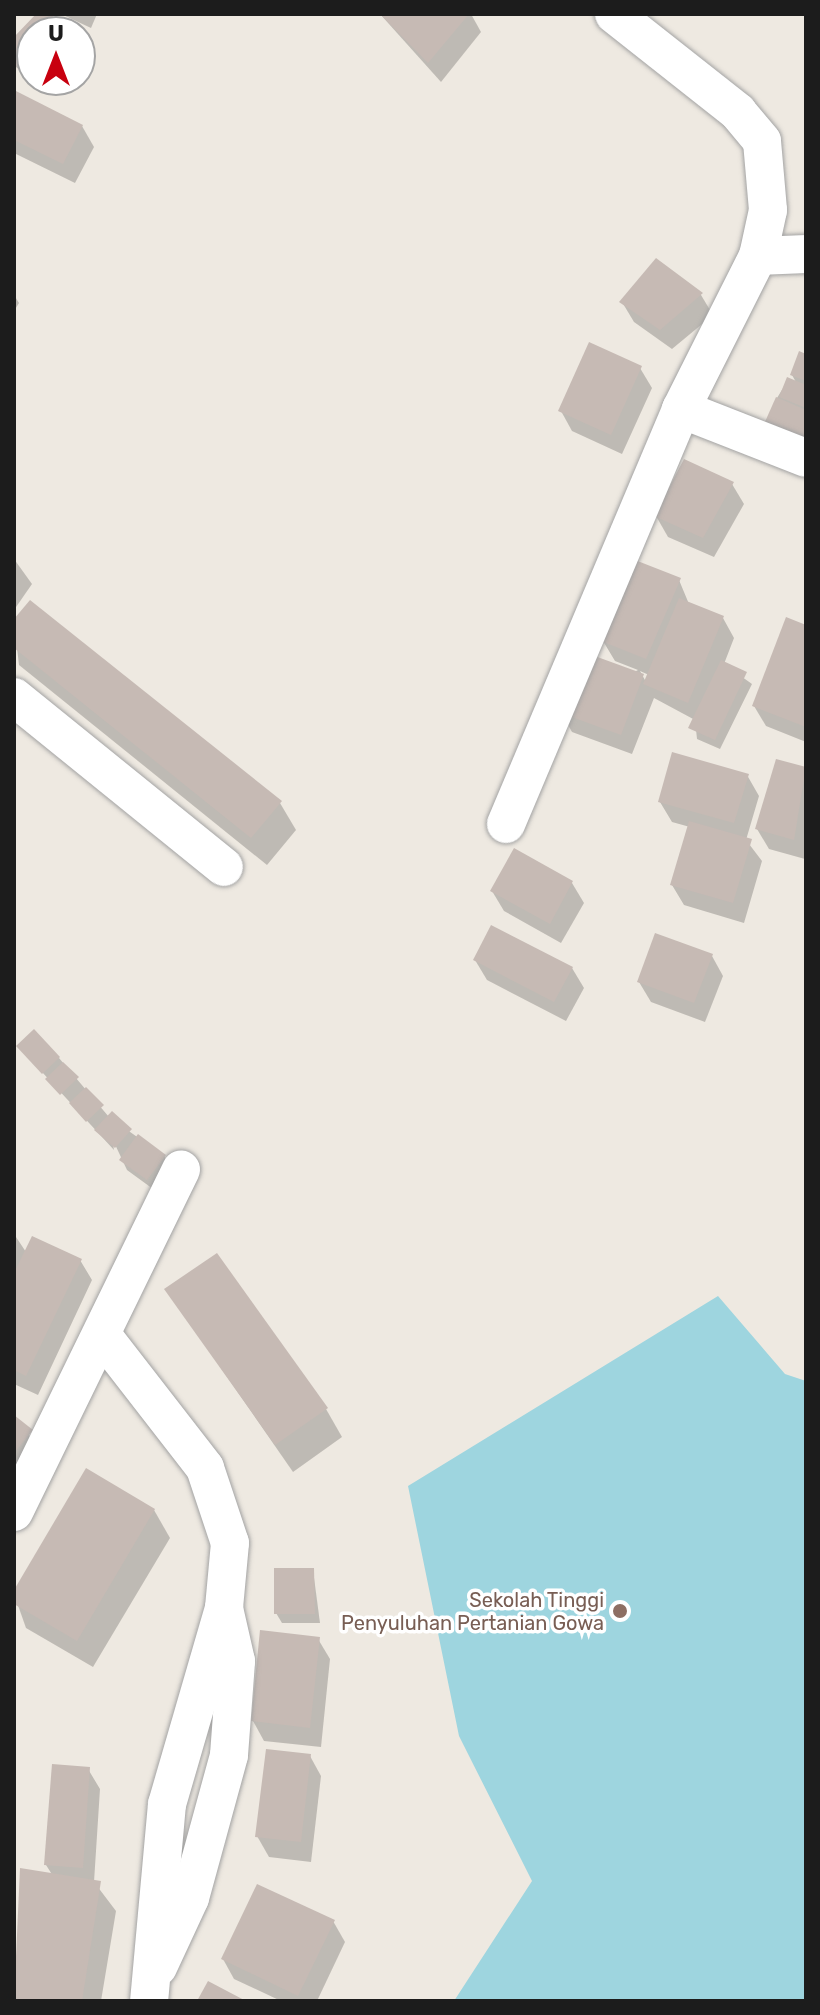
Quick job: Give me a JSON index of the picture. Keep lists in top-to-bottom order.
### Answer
{
  "places": ["Sekolah Tinggi Penyuluhan Pertanian Gowa"],
  "north": "top"
}
